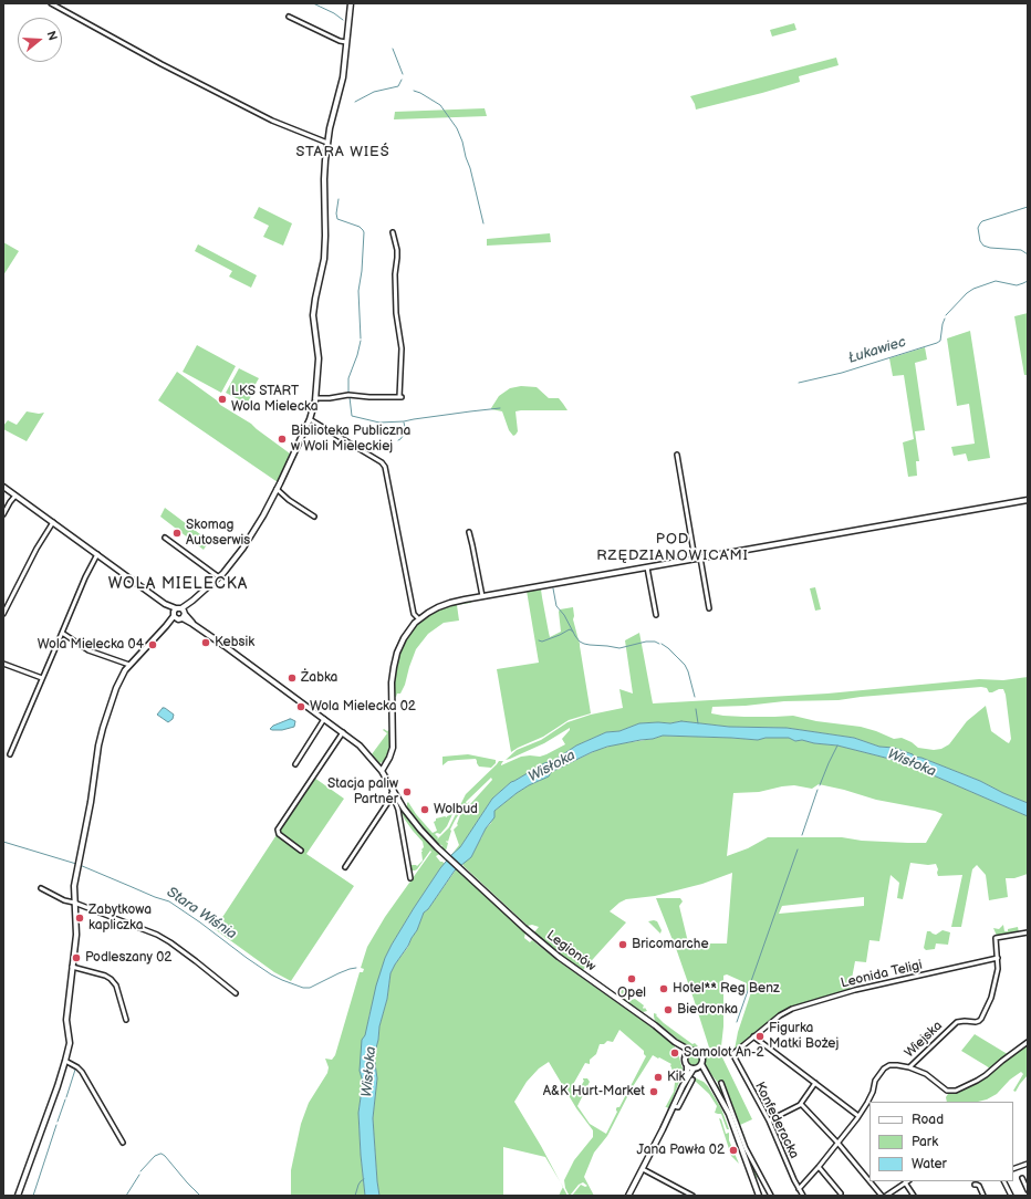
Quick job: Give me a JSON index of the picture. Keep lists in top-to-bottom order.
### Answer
{
  "streets": {
    "street": [
      "Legionów",
      "Leonida Teligi",
      "Wiejska",
      "Konfederacka"
    ]
  },
  "crossings": [
    ["Leonida Teligi", "Wiejska"],
    ["Leonida Teligi", "Konfederacka"],
    ["Wiejska", "Konfederacka"]
  ],
  "districts": ["STARA WIEŚ", "POD RZĘDZIANOWICAMI", "WOLA MIELECKA"],
  "water": ["Łukawiec", "Wisłoka", "Stara Wiśnia"],
  "places": [
    "LKS START Wola Mielecka",
    "Biblioteka Publiczna w Woli Mieleckiej",
    "Skomag Autoserwis",
    "Kebsik",
    "Wola Mielecka 04",
    "Żabka",
    "Wola Mielecka 02",
    "Stacja paliw Partner",
    "Wolbud",
    "Zabytkowa kapliczka",
    "Bricomarche",
    "Podleszany 02",
    "Opel",
    "Hotel** Reg Benz",
    "Biedronka",
    "Figurka Matki Bożej",
    "Samolot An-2",
    "Kik",
    "A&K Hurt-Market",
    "Jana Pawła 02"
  ],
  "legend": ["Road", "Park", "Water"],
  "north": "right"
}
